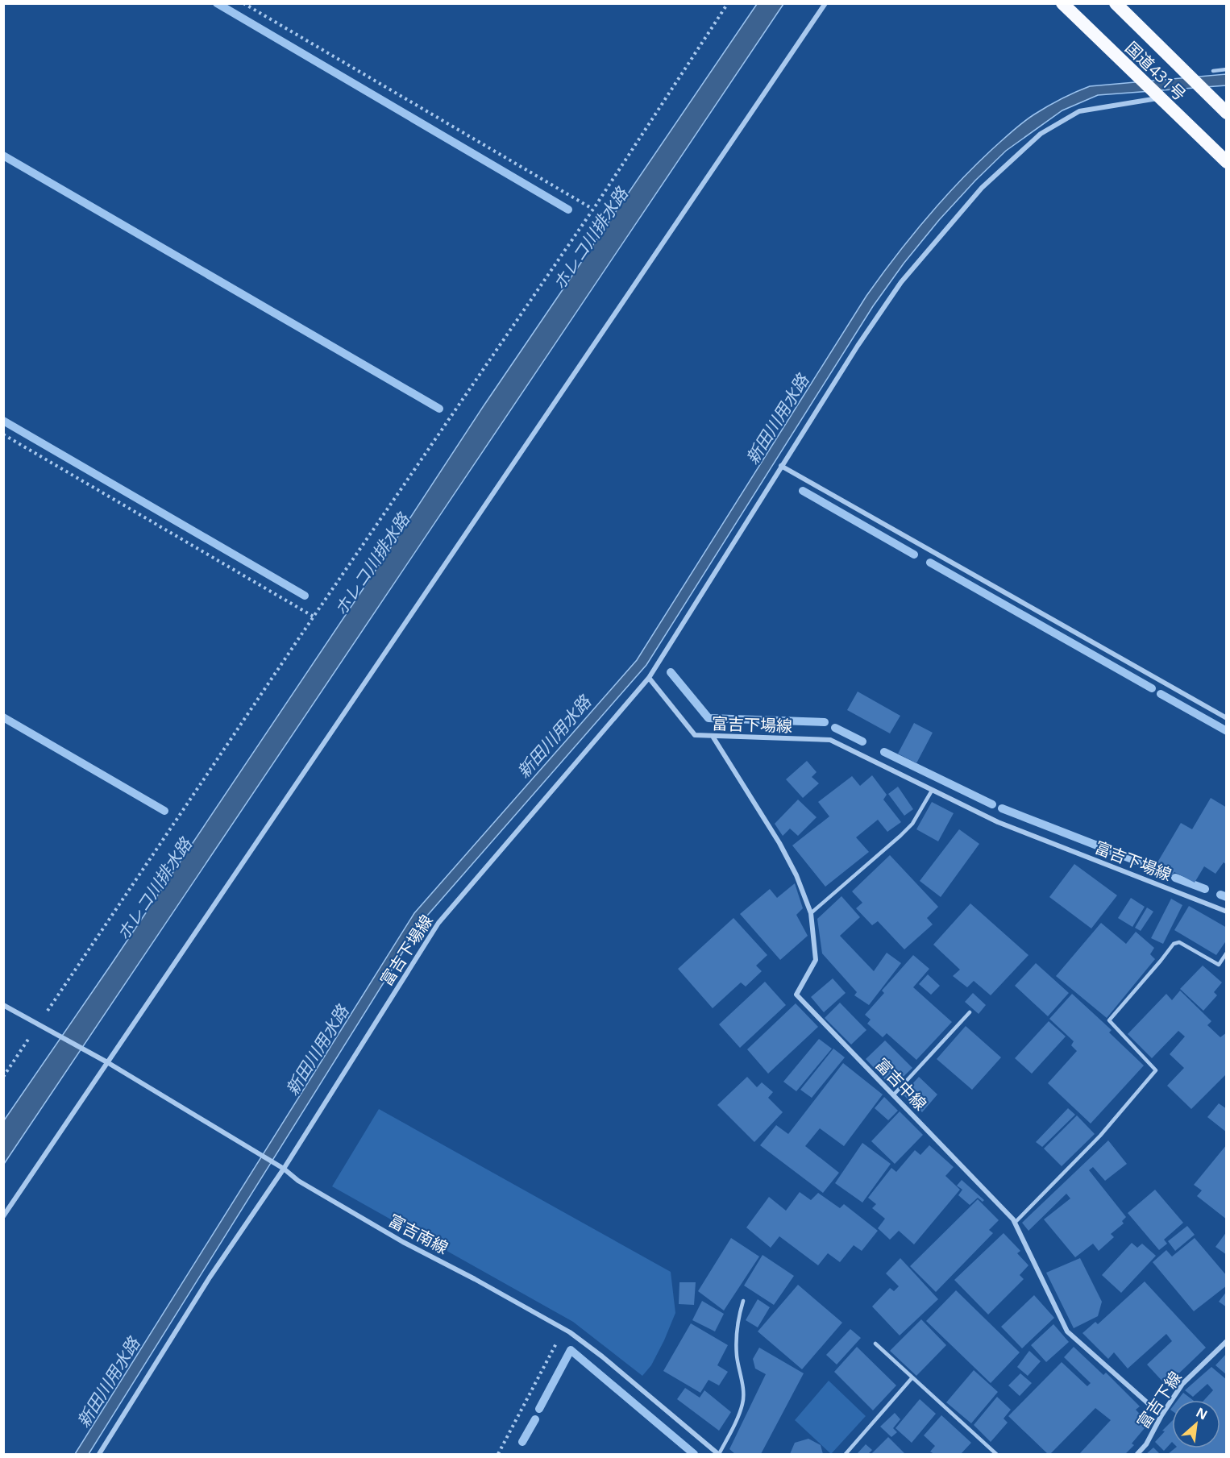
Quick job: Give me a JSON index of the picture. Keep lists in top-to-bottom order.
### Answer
{
  "streets": {
    "highway": ["国道431号"],
    "street": [
      "富吉下場線",
      "富吉中線",
      "富吉南線",
      "富吉下線"
    ]
  },
  "crossings": [
    ["富吉下場線", "富吉中線"],
    ["富吉下場線", "富吉南線"],
    ["富吉中線", "富吉下線"]
  ],
  "water": ["ホレコ川排水路", "新田川用水路"],
  "north": "top right"
}
